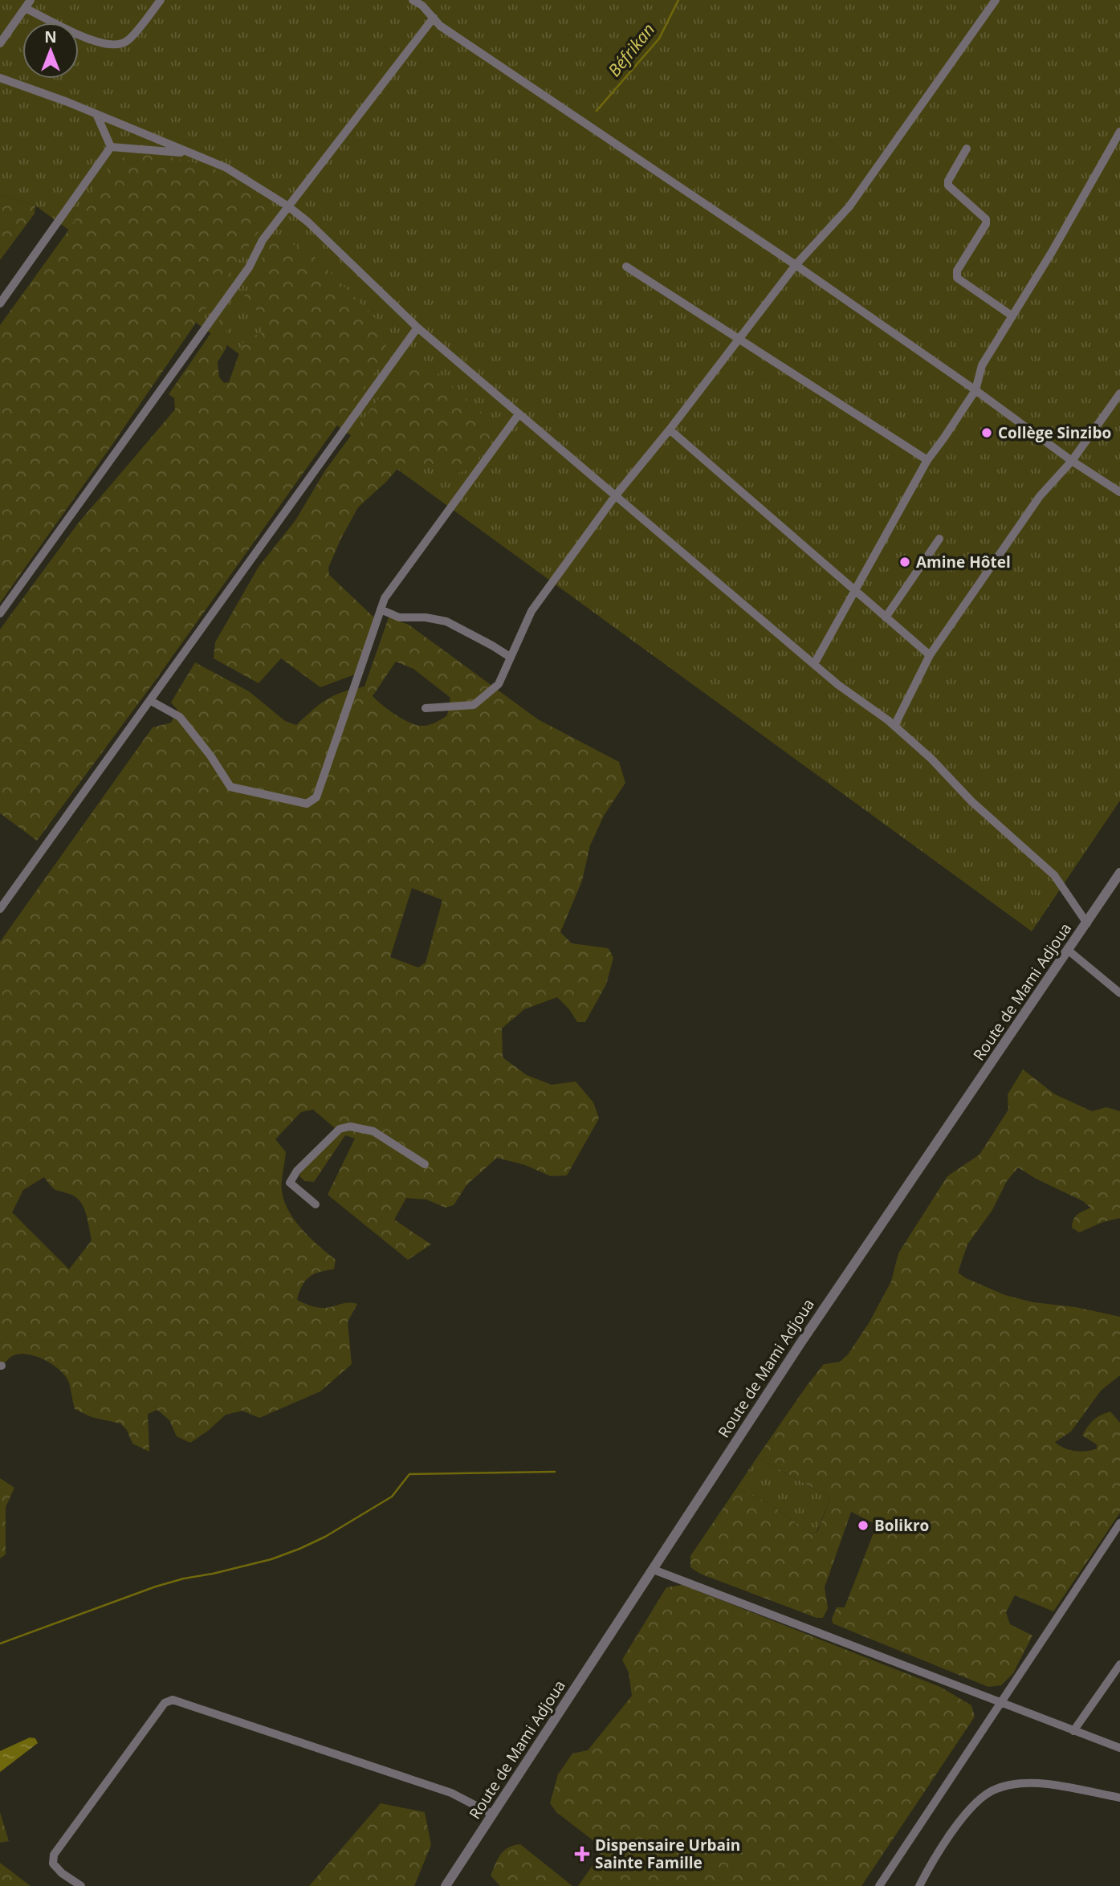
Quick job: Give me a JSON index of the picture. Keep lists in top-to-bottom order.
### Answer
{
  "streets": {
    "street": ["Route de Mami Adjoua"]
  },
  "water": ["Béfrikan"],
  "places": {
    "other": ["Collège Sinzibo", "Amine Hôtel", "Bolikro"],
    "health": ["Dispensaire Urbain Sainte Famille"]
  },
  "north": "top"
}
